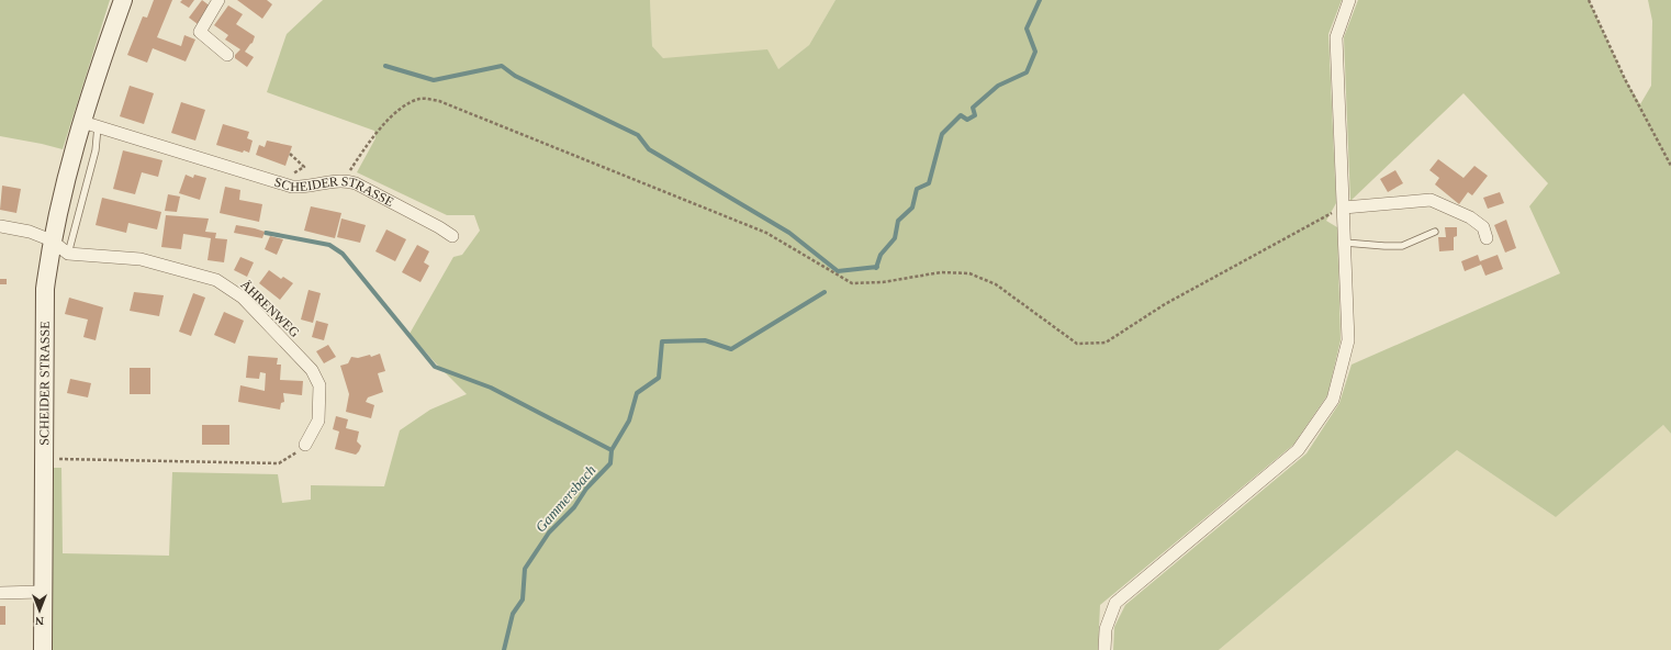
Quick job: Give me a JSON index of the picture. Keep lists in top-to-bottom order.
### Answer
{
  "streets": {
    "main road": ["SCHEIDER STRASSE"],
    "street": ["ÄHRENWEG"]
  },
  "water": ["Gammersbach"],
  "north": "bottom"
}
